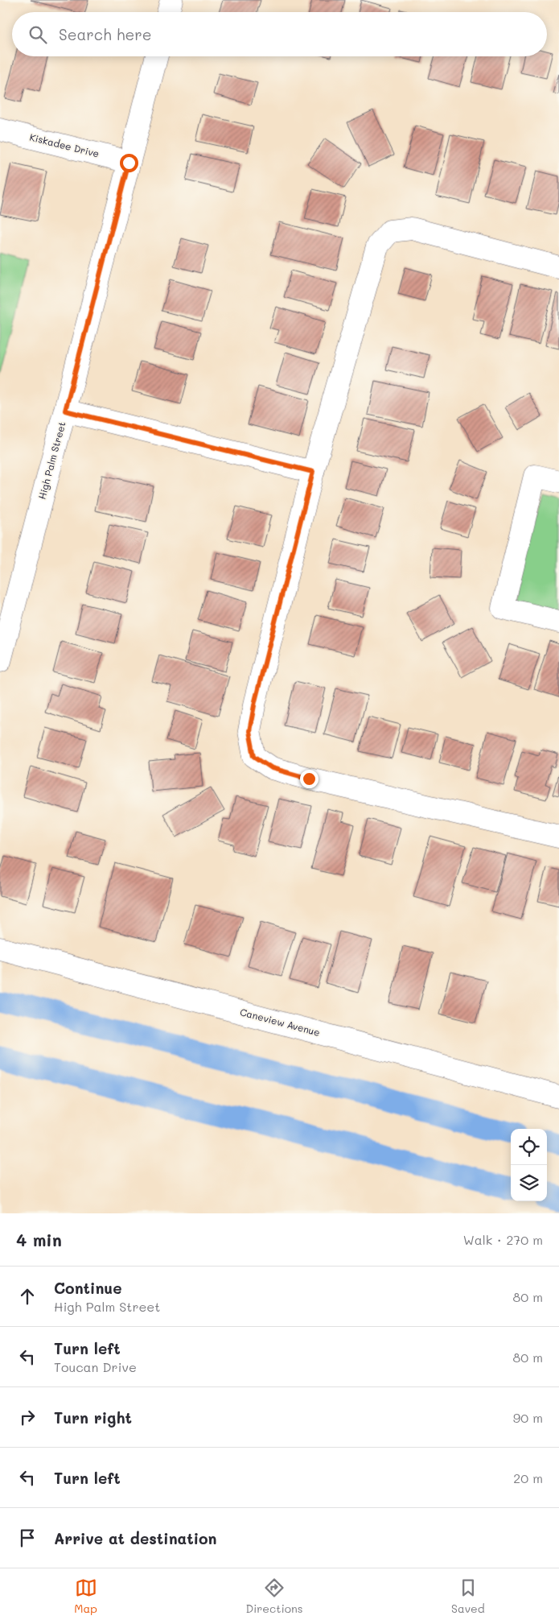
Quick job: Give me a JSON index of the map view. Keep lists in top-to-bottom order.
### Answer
{
  "streets": {
    "street": ["Kiskadee Drive", "High Palm Street", "Caneview Avenue"]
  },
  "crossings": [
    ["Kiskadee Drive", "High Palm Street"]
  ],
  "page": {
    "search": "Search here",
    "heading": ["4 min", "Walk · 270 m"],
    "list": [
      ["Continue", "High Palm Street", "80 m"],
      ["Turn left", "Toucan Drive", "80 m"],
      ["Turn right", "90 m"],
      ["Turn left", "20 m"],
      "Arrive at destination"
    ],
    "nav": ["Map", "Directions", "Saved"]
  }
}
